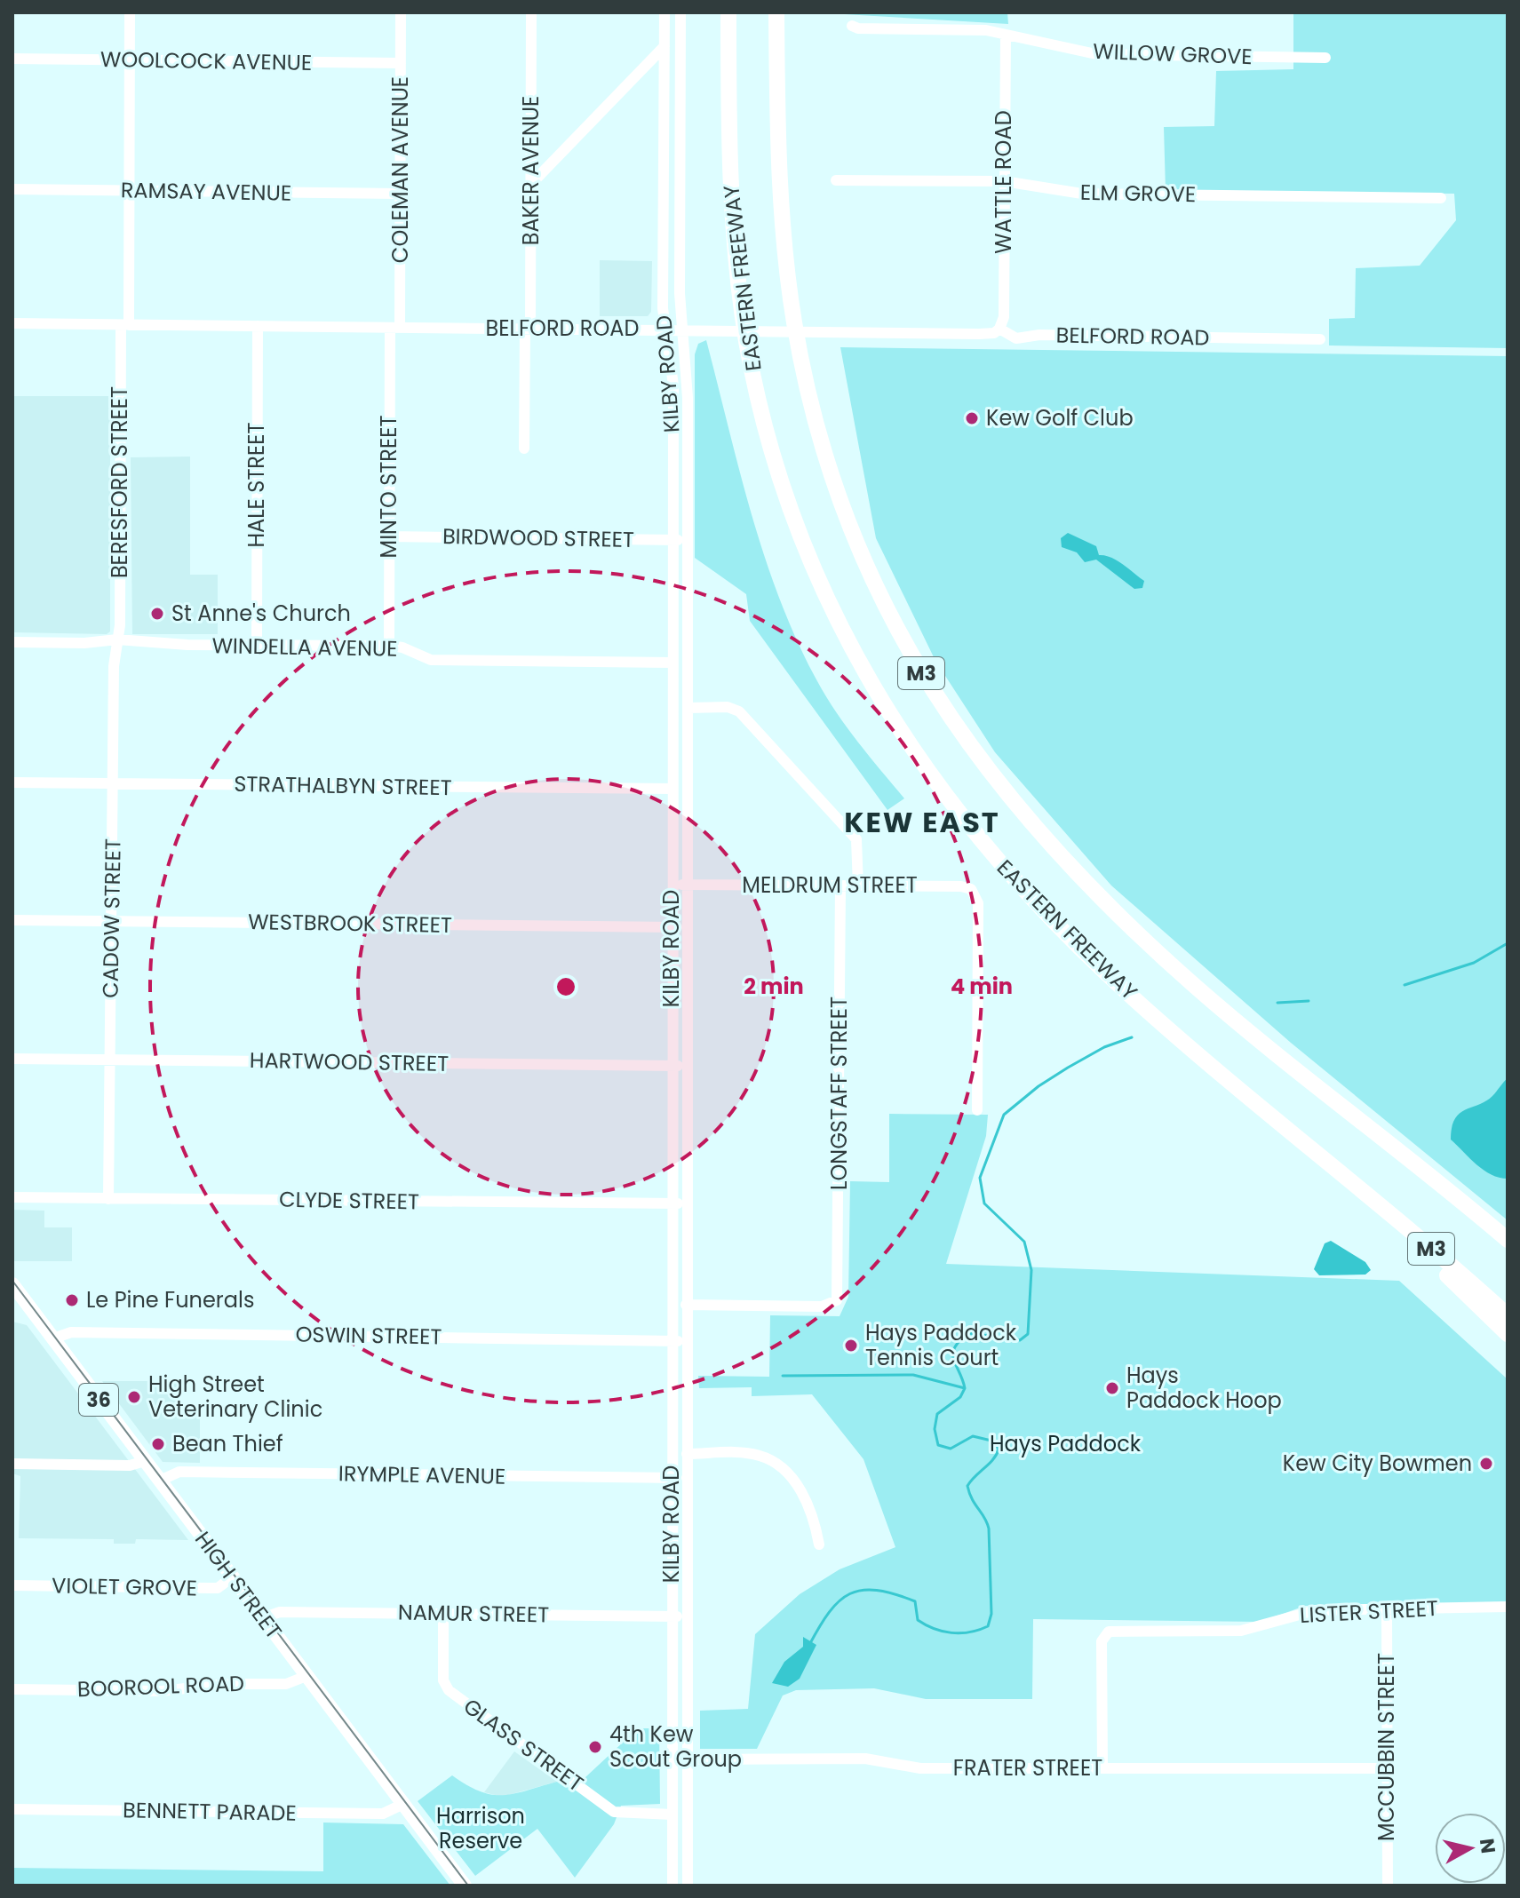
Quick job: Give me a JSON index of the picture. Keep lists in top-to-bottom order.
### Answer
{
  "streets": {
    "highway": ["EASTERN FREEWAY", "M3"],
    "main road": ["36", "HIGH STREET"],
    "street": [
      "WILLOW GROVE",
      "WOOLCOCK AVENUE",
      "COLEMAN AVENUE",
      "BAKER AVENUE",
      "WATTLE ROAD",
      "RAMSAY AVENUE",
      "ELM GROVE",
      "BELFORD ROAD",
      "KILBY ROAD",
      "BERESFORD STREET",
      "HALE STREET",
      "MINTO STREET",
      "BIRDWOOD STREET",
      "WINDELLA AVENUE",
      "STRATHALBYN STREET",
      "MELDRUM STREET",
      "CADOW STREET",
      "WESTBROOK STREET",
      "HARTWOOD STREET",
      "LONGSTAFF STREET",
      "CLYDE STREET",
      "OSWIN STREET",
      "IRYMPLE AVENUE",
      "VIOLET GROVE",
      "LISTER STREET",
      "NAMUR STREET",
      "BOOROOL ROAD",
      "GLASS STREET",
      "MCCUBBIN STREET",
      "FRATER STREET",
      "BENNETT PARADE"
    ]
  },
  "crossings": [
    ["WILLOW GROVE", "WATTLE ROAD"],
    ["WOOLCOCK AVENUE", "COLEMAN AVENUE"],
    ["WOOLCOCK AVENUE", "BERESFORD STREET"],
    ["COLEMAN AVENUE", "RAMSAY AVENUE"],
    ["COLEMAN AVENUE", "BELFORD ROAD"],
    ["COLEMAN AVENUE", "MINTO STREET"],
    ["BAKER AVENUE", "BELFORD ROAD"],
    ["WATTLE ROAD", "ELM GROVE"],
    ["WATTLE ROAD", "BELFORD ROAD"],
    ["RAMSAY AVENUE", "BERESFORD STREET"],
    ["BELFORD ROAD", "KILBY ROAD"],
    ["BELFORD ROAD", "BERESFORD STREET"],
    ["BELFORD ROAD", "HALE STREET"],
    ["BELFORD ROAD", "MINTO STREET"],
    ["KILBY ROAD", "BIRDWOOD STREET"],
    ["KILBY ROAD", "WINDELLA AVENUE"],
    ["KILBY ROAD", "STRATHALBYN STREET"],
    ["KILBY ROAD", "MELDRUM STREET"],
    ["KILBY ROAD", "WESTBROOK STREET"],
    ["KILBY ROAD", "HARTWOOD STREET"],
    ["KILBY ROAD", "LONGSTAFF STREET"],
    ["KILBY ROAD", "CLYDE STREET"],
    ["KILBY ROAD", "OSWIN STREET"],
    ["KILBY ROAD", "IRYMPLE AVENUE"],
    ["KILBY ROAD", "NAMUR STREET"],
    ["KILBY ROAD", "GLASS STREET"],
    ["KILBY ROAD", "FRATER STREET"],
    ["BERESFORD STREET", "WINDELLA AVENUE"],
    ["BERESFORD STREET", "CADOW STREET"],
    ["HALE STREET", "WINDELLA AVENUE"],
    ["MINTO STREET", "BIRDWOOD STREET"],
    ["MINTO STREET", "WINDELLA AVENUE"],
    ["WINDELLA AVENUE", "CADOW STREET"],
    ["STRATHALBYN STREET", "CADOW STREET"],
    ["MELDRUM STREET", "LONGSTAFF STREET"],
    ["CADOW STREET", "WESTBROOK STREET"],
    ["CADOW STREET", "HARTWOOD STREET"],
    ["CADOW STREET", "CLYDE STREET"],
    ["OSWIN STREET", "HIGH STREET"],
    ["IRYMPLE AVENUE", "HIGH STREET"],
    ["HIGH STREET", "VIOLET GROVE"],
    ["HIGH STREET", "NAMUR STREET"],
    ["HIGH STREET", "BOOROOL ROAD"],
    ["HIGH STREET", "BENNETT PARADE"],
    ["LISTER STREET", "MCCUBBIN STREET"],
    ["LISTER STREET", "FRATER STREET"],
    ["NAMUR STREET", "GLASS STREET"],
    ["MCCUBBIN STREET", "FRATER STREET"]
  ],
  "districts": ["KEW EAST"],
  "parks": ["Hays Paddock", "Harrison Reserve"],
  "places": [
    "Kew Golf Club",
    "St Anne's Church",
    "Le Pine Funerals",
    "Hays Paddock Tennis Court",
    "Hays Paddock Hoop",
    "High Street Veterinary Clinic",
    "Bean Thief",
    "Kew City Bowmen",
    "4th Kew Scout Group"
  ],
  "north": "right",
  "rings": ["2 min", "4 min"]
}
